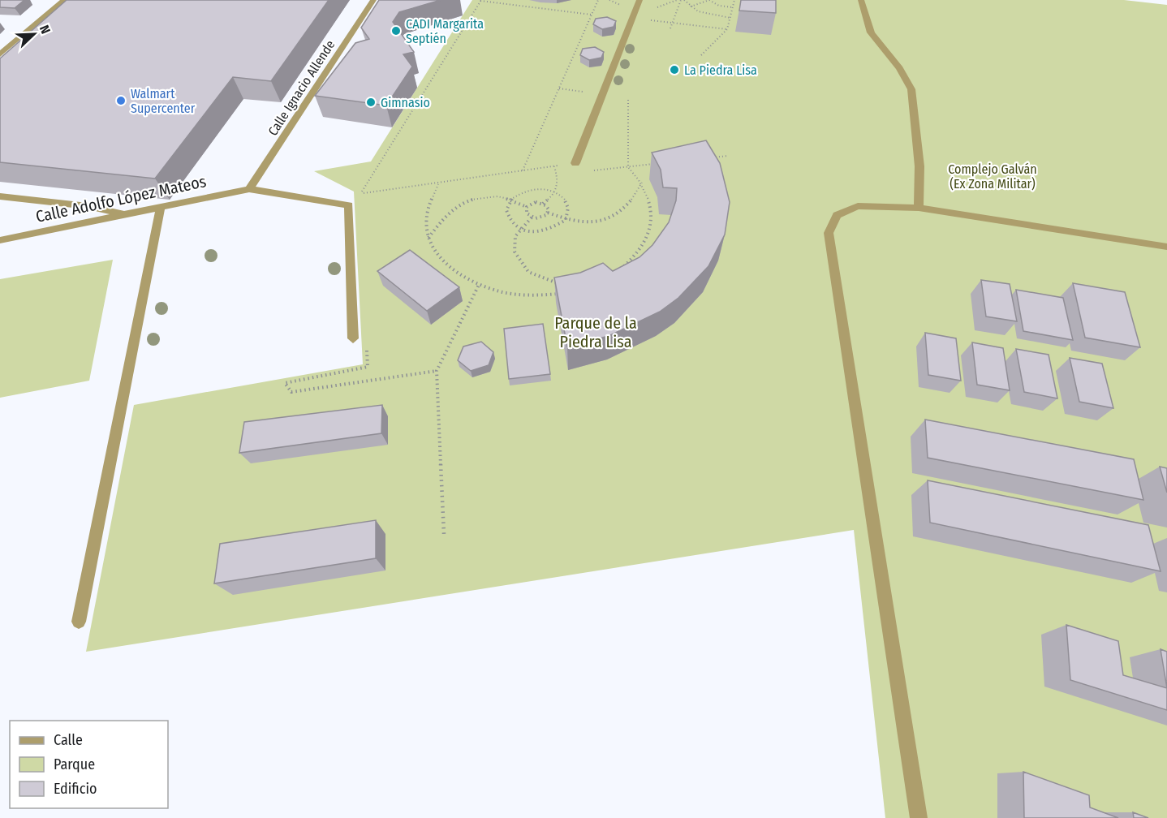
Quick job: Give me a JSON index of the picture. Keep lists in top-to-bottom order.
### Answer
{
  "streets": {
    "street": ["Calle Ignacio Allende", "Calle Adolfo López Mateos"]
  },
  "crossings": [
    ["Calle Ignacio Allende", "Calle Adolfo López Mateos"]
  ],
  "parks": ["Complejo Galván (Ex Zona Militar)", "Parque de la Piedra Lisa"],
  "places": [
    "CADI Margarita Septién",
    "La Piedra Lisa",
    "Walmart Supercenter",
    "Gimnasio"
  ],
  "legend": ["Calle", "Parque", "Edificio"],
  "north": "top right"
}
